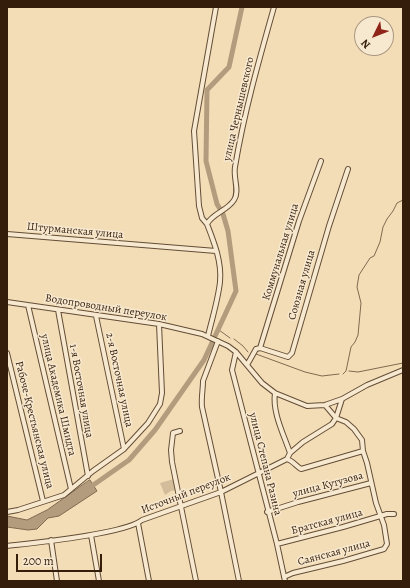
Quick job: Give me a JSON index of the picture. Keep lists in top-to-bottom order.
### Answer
{
  "streets": {
    "street": [
      "улица Чернышевского",
      "Штурманская улица",
      "Коммунальная улица",
      "Союзная улица",
      "Водопроводный переулок",
      "2-я Восточная улица",
      "1-я Восточная улица",
      "улица Академика Шмидта",
      "Рабоче-Крестьянская улица",
      "улица Степана Разина",
      "улица Кутузова",
      "Источный переулок",
      "Братская улица",
      "Саянская улица"
    ]
  },
  "crossings": [
    ["Коммунальная улица", "Союзная улица"],
    ["Водопроводный переулок", "2-я Восточная улица"],
    ["Водопроводный переулок", "1-я Восточная улица"],
    ["Водопроводный переулок", "улица Академика Шмидта"],
    ["Водопроводный переулок", "улица Степана Разина"],
    ["улица Степана Разина", "улица Кутузова"],
    ["улица Степана Разина", "Источный переулок"],
    ["улица Степана Разина", "Братская улица"],
    ["улица Степана Разина", "Саянская улица"],
    ["Братская улица", "Саянская улица"]
  ],
  "scale_bar": "200 m",
  "north": "bottom left"
}
